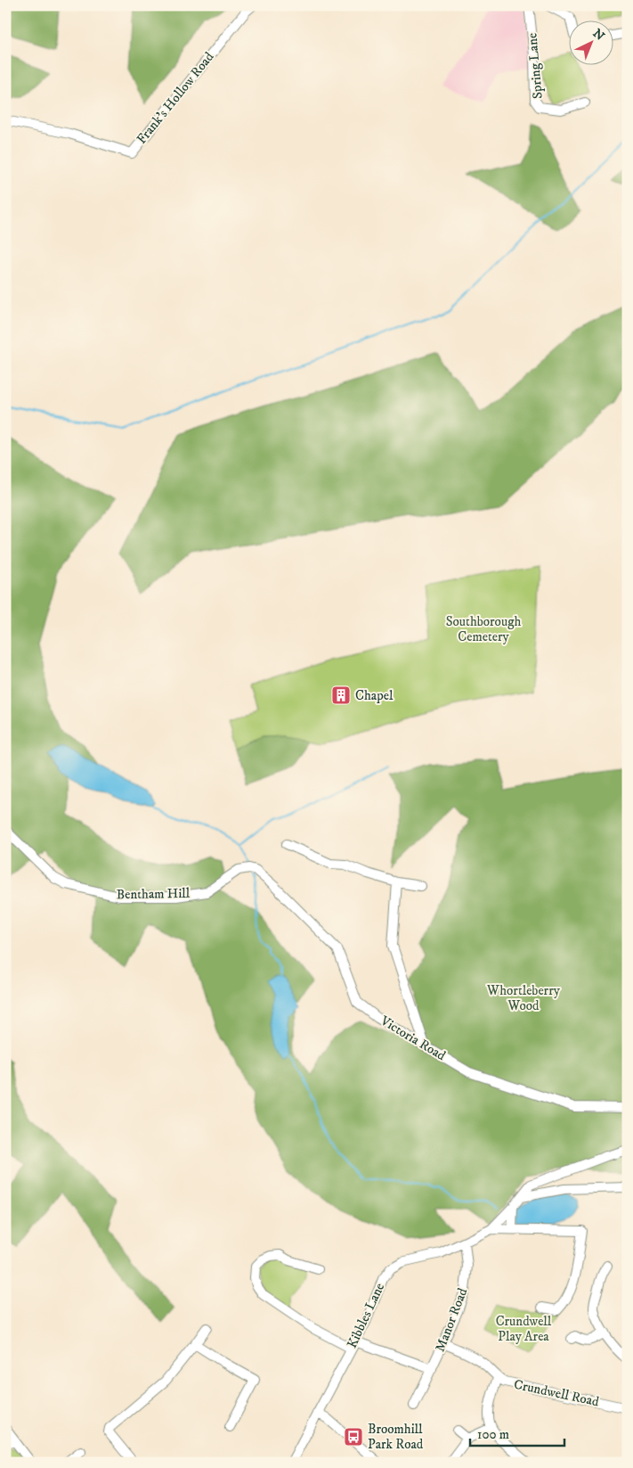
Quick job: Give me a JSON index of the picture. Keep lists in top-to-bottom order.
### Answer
{
  "streets": {
    "street": [
      "Spring Lane",
      "Frank's Hollow Road",
      "Bentham Hill",
      "Victoria Road",
      "Kibbles Lane",
      "Manor Road",
      "Crundwell Road"
    ]
  },
  "crossings": [
    ["Bentham Hill", "Victoria Road"],
    ["Kibbles Lane", "Manor Road"],
    ["Manor Road", "Crundwell Road"]
  ],
  "parks": ["Southborough Cemetery", "Whortleberry Wood", "Crundwell Play Area"],
  "places": {
    "building": ["Chapel"],
    "bus stop": ["Broomhill Park Road"]
  },
  "scale_bar": "100 m",
  "north": "top right"
}
